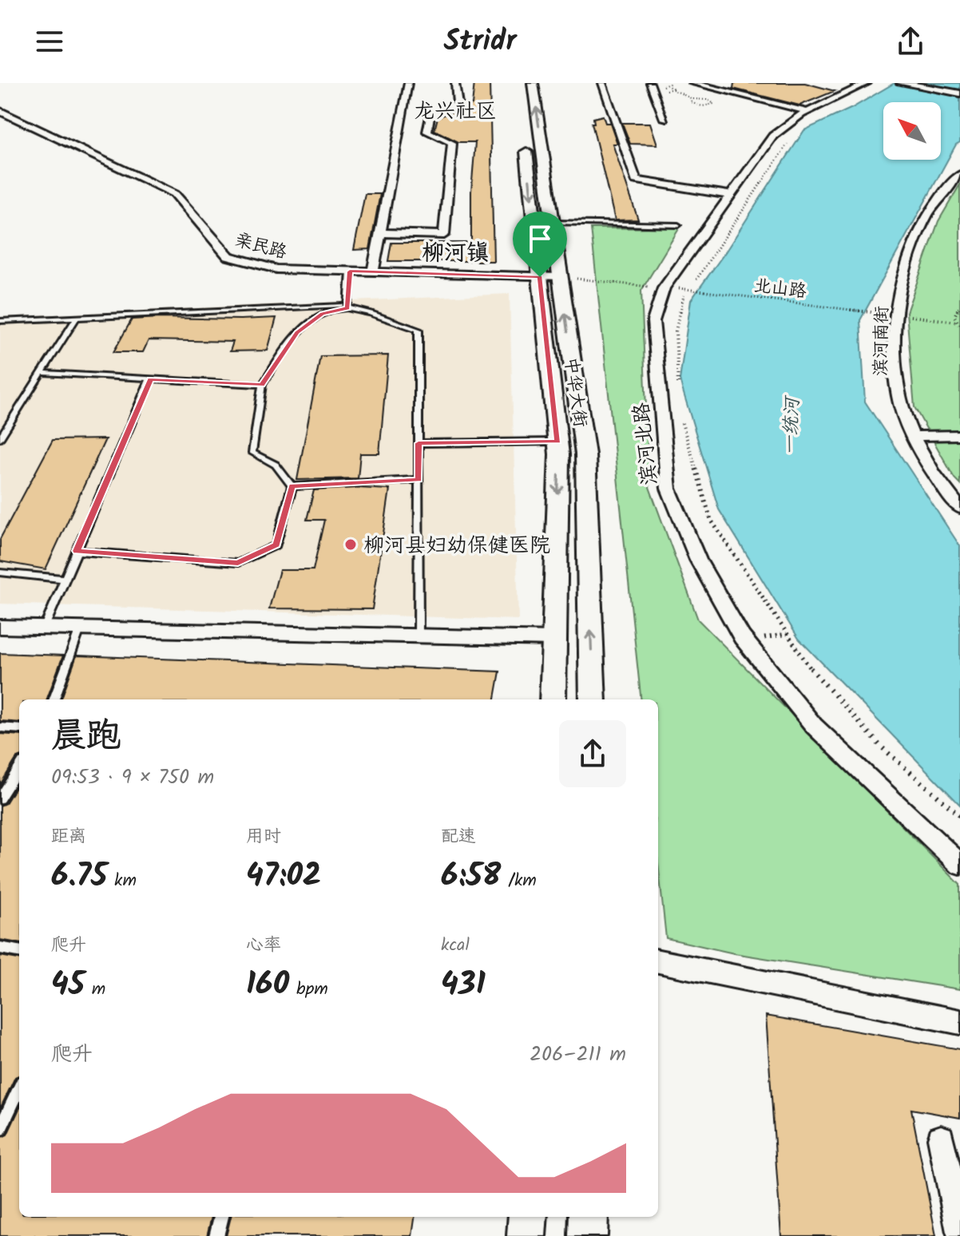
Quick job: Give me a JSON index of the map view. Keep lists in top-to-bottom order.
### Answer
{
  "streets": {
    "main road": ["中华大街"],
    "street": ["亲民路", "滨河南街", "滨河北路"],
    "path": ["北山路"]
  },
  "crossings": [
    ["亲民路", "北山路"],
    ["亲民路", "中华大街"],
    ["北山路", "中华大街"],
    ["北山路", "滨河北路"]
  ],
  "districts": ["龙兴社区", "柳河镇"],
  "water": ["一统河"],
  "places": ["柳河县妇幼保健医院"],
  "north": "top left",
  "page": {
    "header": "Stridr",
    "heading": ["晨跑", "09:53 · 9 × 750 m"],
    "stats": [
      ["距离", "6.75 km"],
      ["用时", "47:02"],
      ["配速", "6:58 /km"],
      ["爬升", "45 m"],
      ["心率", "160 bpm"],
      ["kcal", "431"]
    ],
    "chart": ["爬升", "206–211 m"]
  }
}
